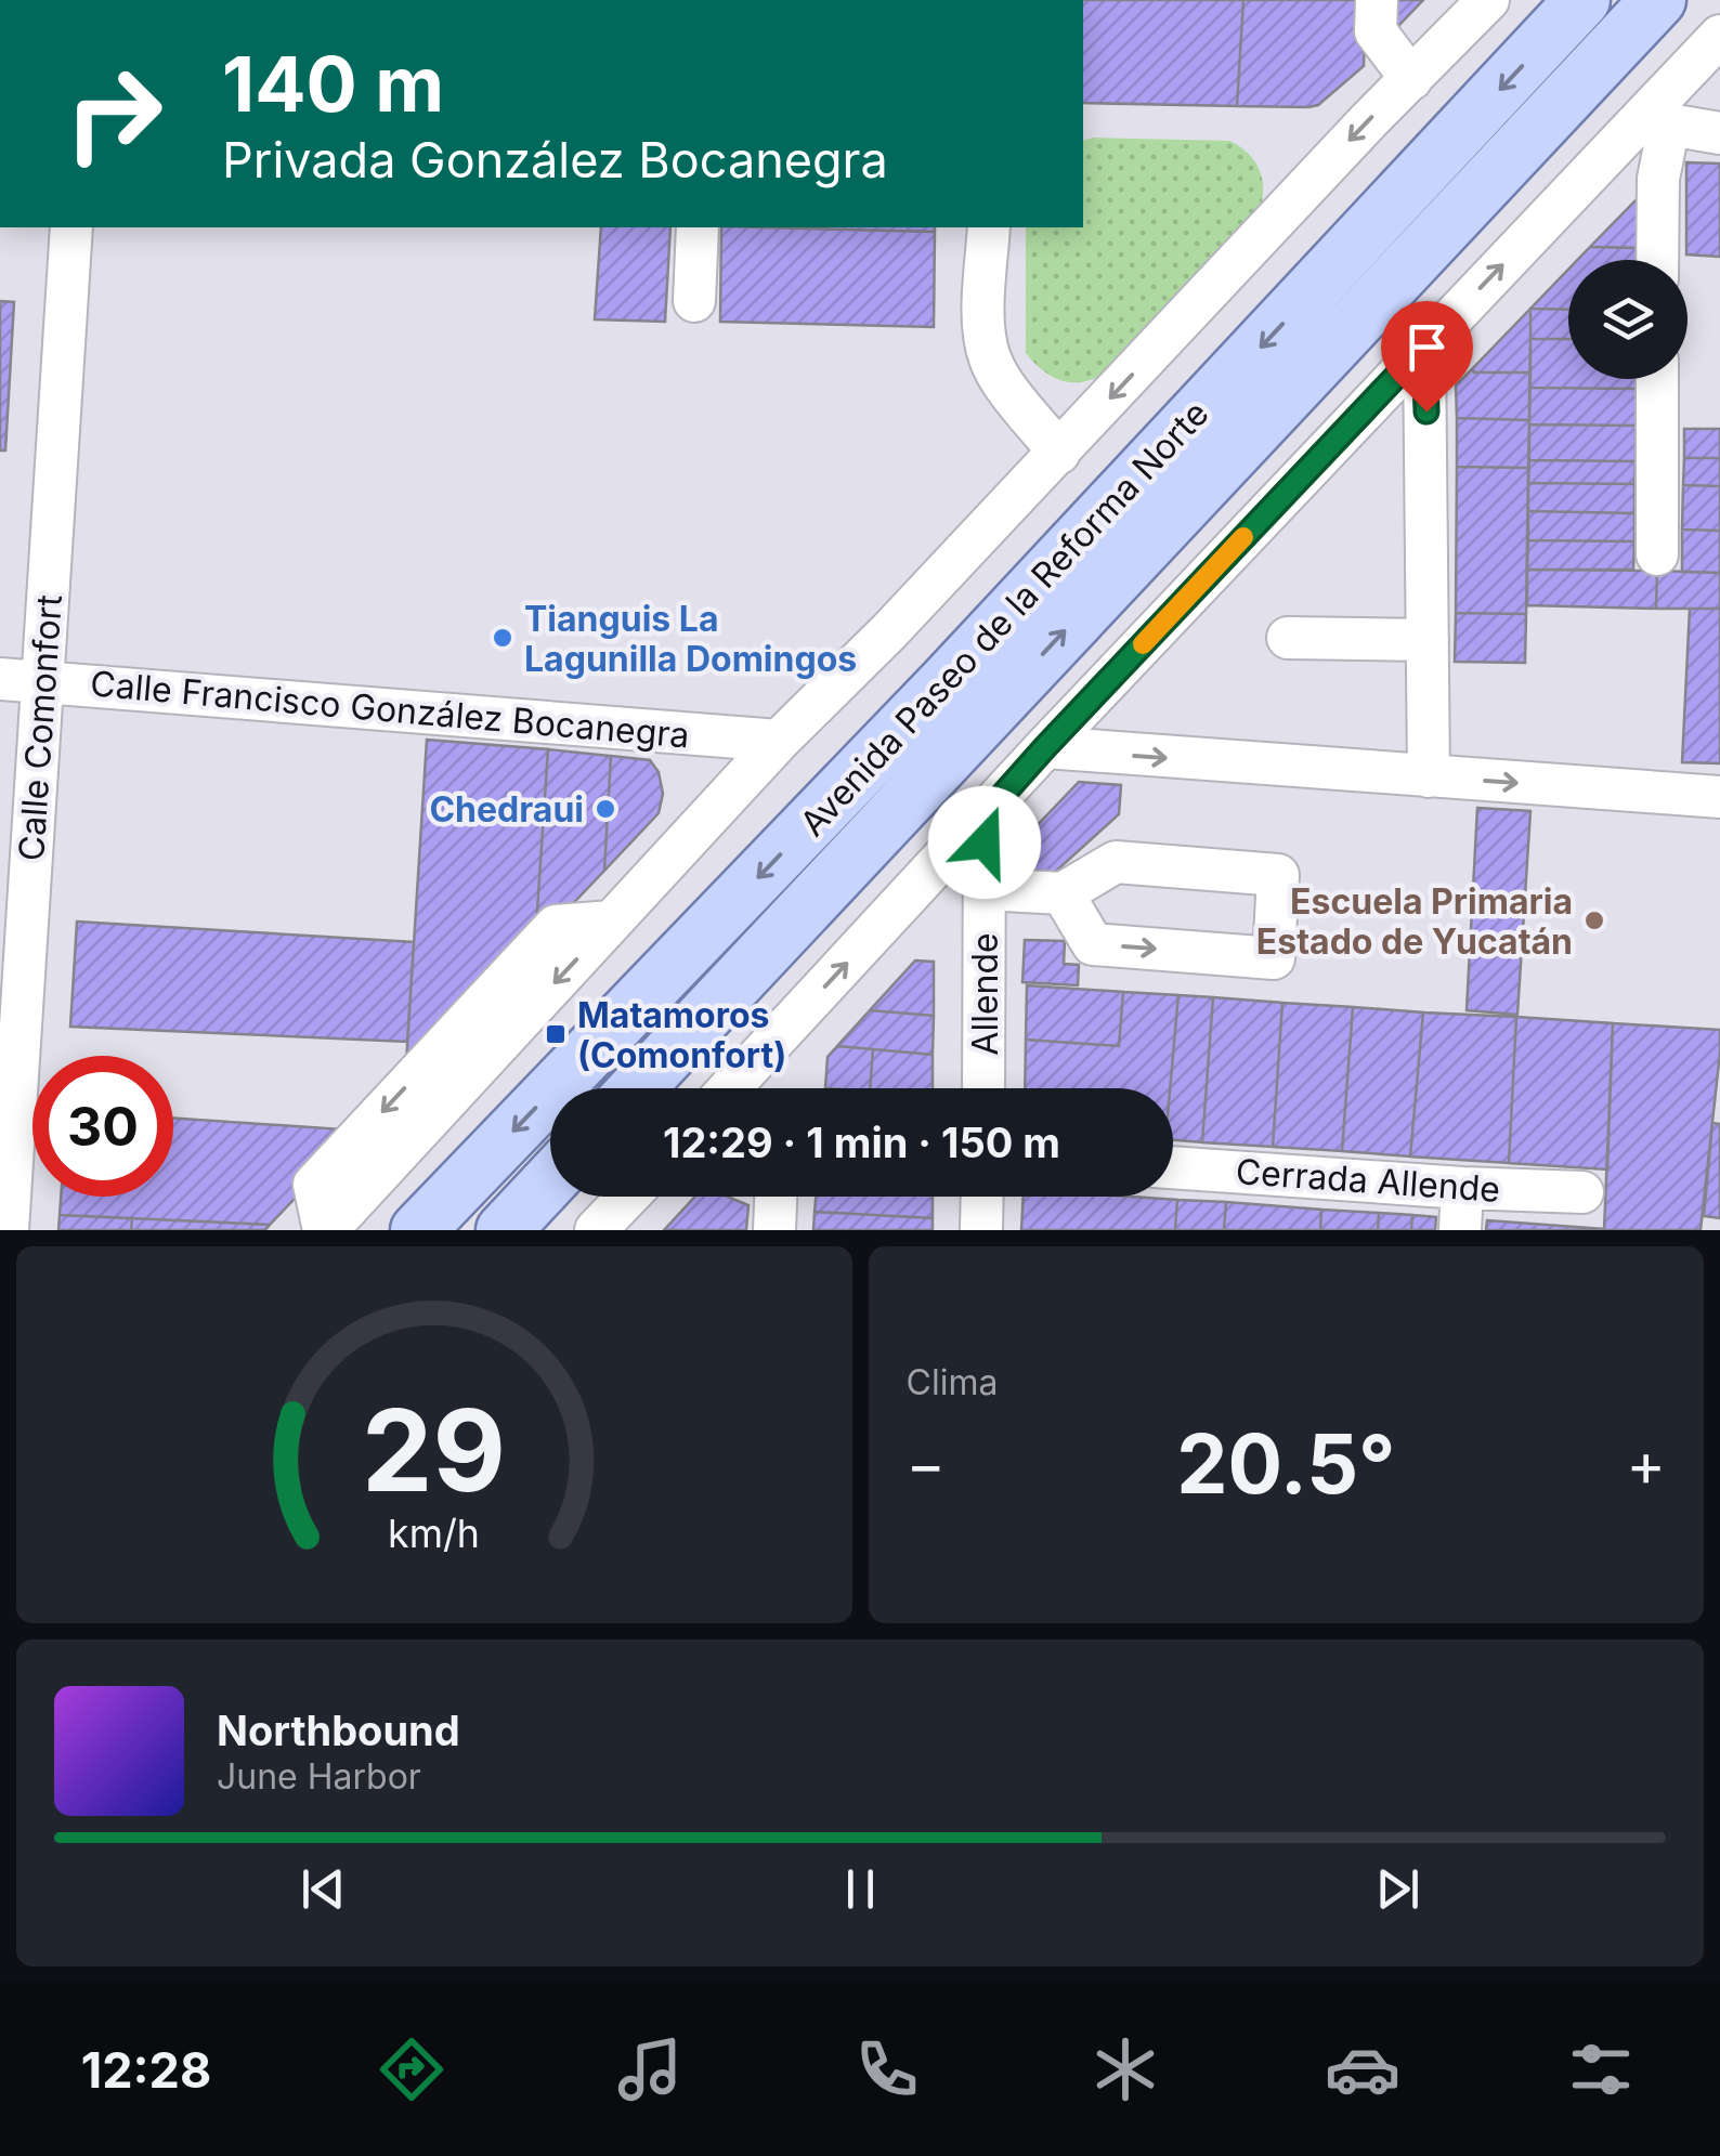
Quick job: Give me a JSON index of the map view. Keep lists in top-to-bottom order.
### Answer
{
  "streets": {
    "main road": ["Avenida Paseo de la Reforma Norte"],
    "street": [
      "Calle Francisco González Bocanegra",
      "Calle Comonfort",
      "Allende",
      "Cerrada Allende"
    ]
  },
  "crossings": [
    ["Avenida Paseo de la Reforma Norte", "Calle Francisco González Bocanegra"],
    ["Calle Francisco González Bocanegra", "Calle Comonfort"]
  ],
  "places": {
    "other": ["Tianguis La Lagunilla Domingos", "Chedraui", "Escuela Primaria Estado de Yucatán"],
    "transit": ["Matamoros (Comonfort)"]
  },
  "page": {
    "turn": ["140 m", "Privada González Bocanegra"],
    "limit": "30",
    "trip": "12:29 · 1 min · 150 m",
    "tile": "Clima",
    "heat": ["−", "20.5°", "+"],
    "song": ["Northbound", "June Harbor"],
    "tabs": "12:28",
    "gauge": ["29", "km/h"]
  }
}
